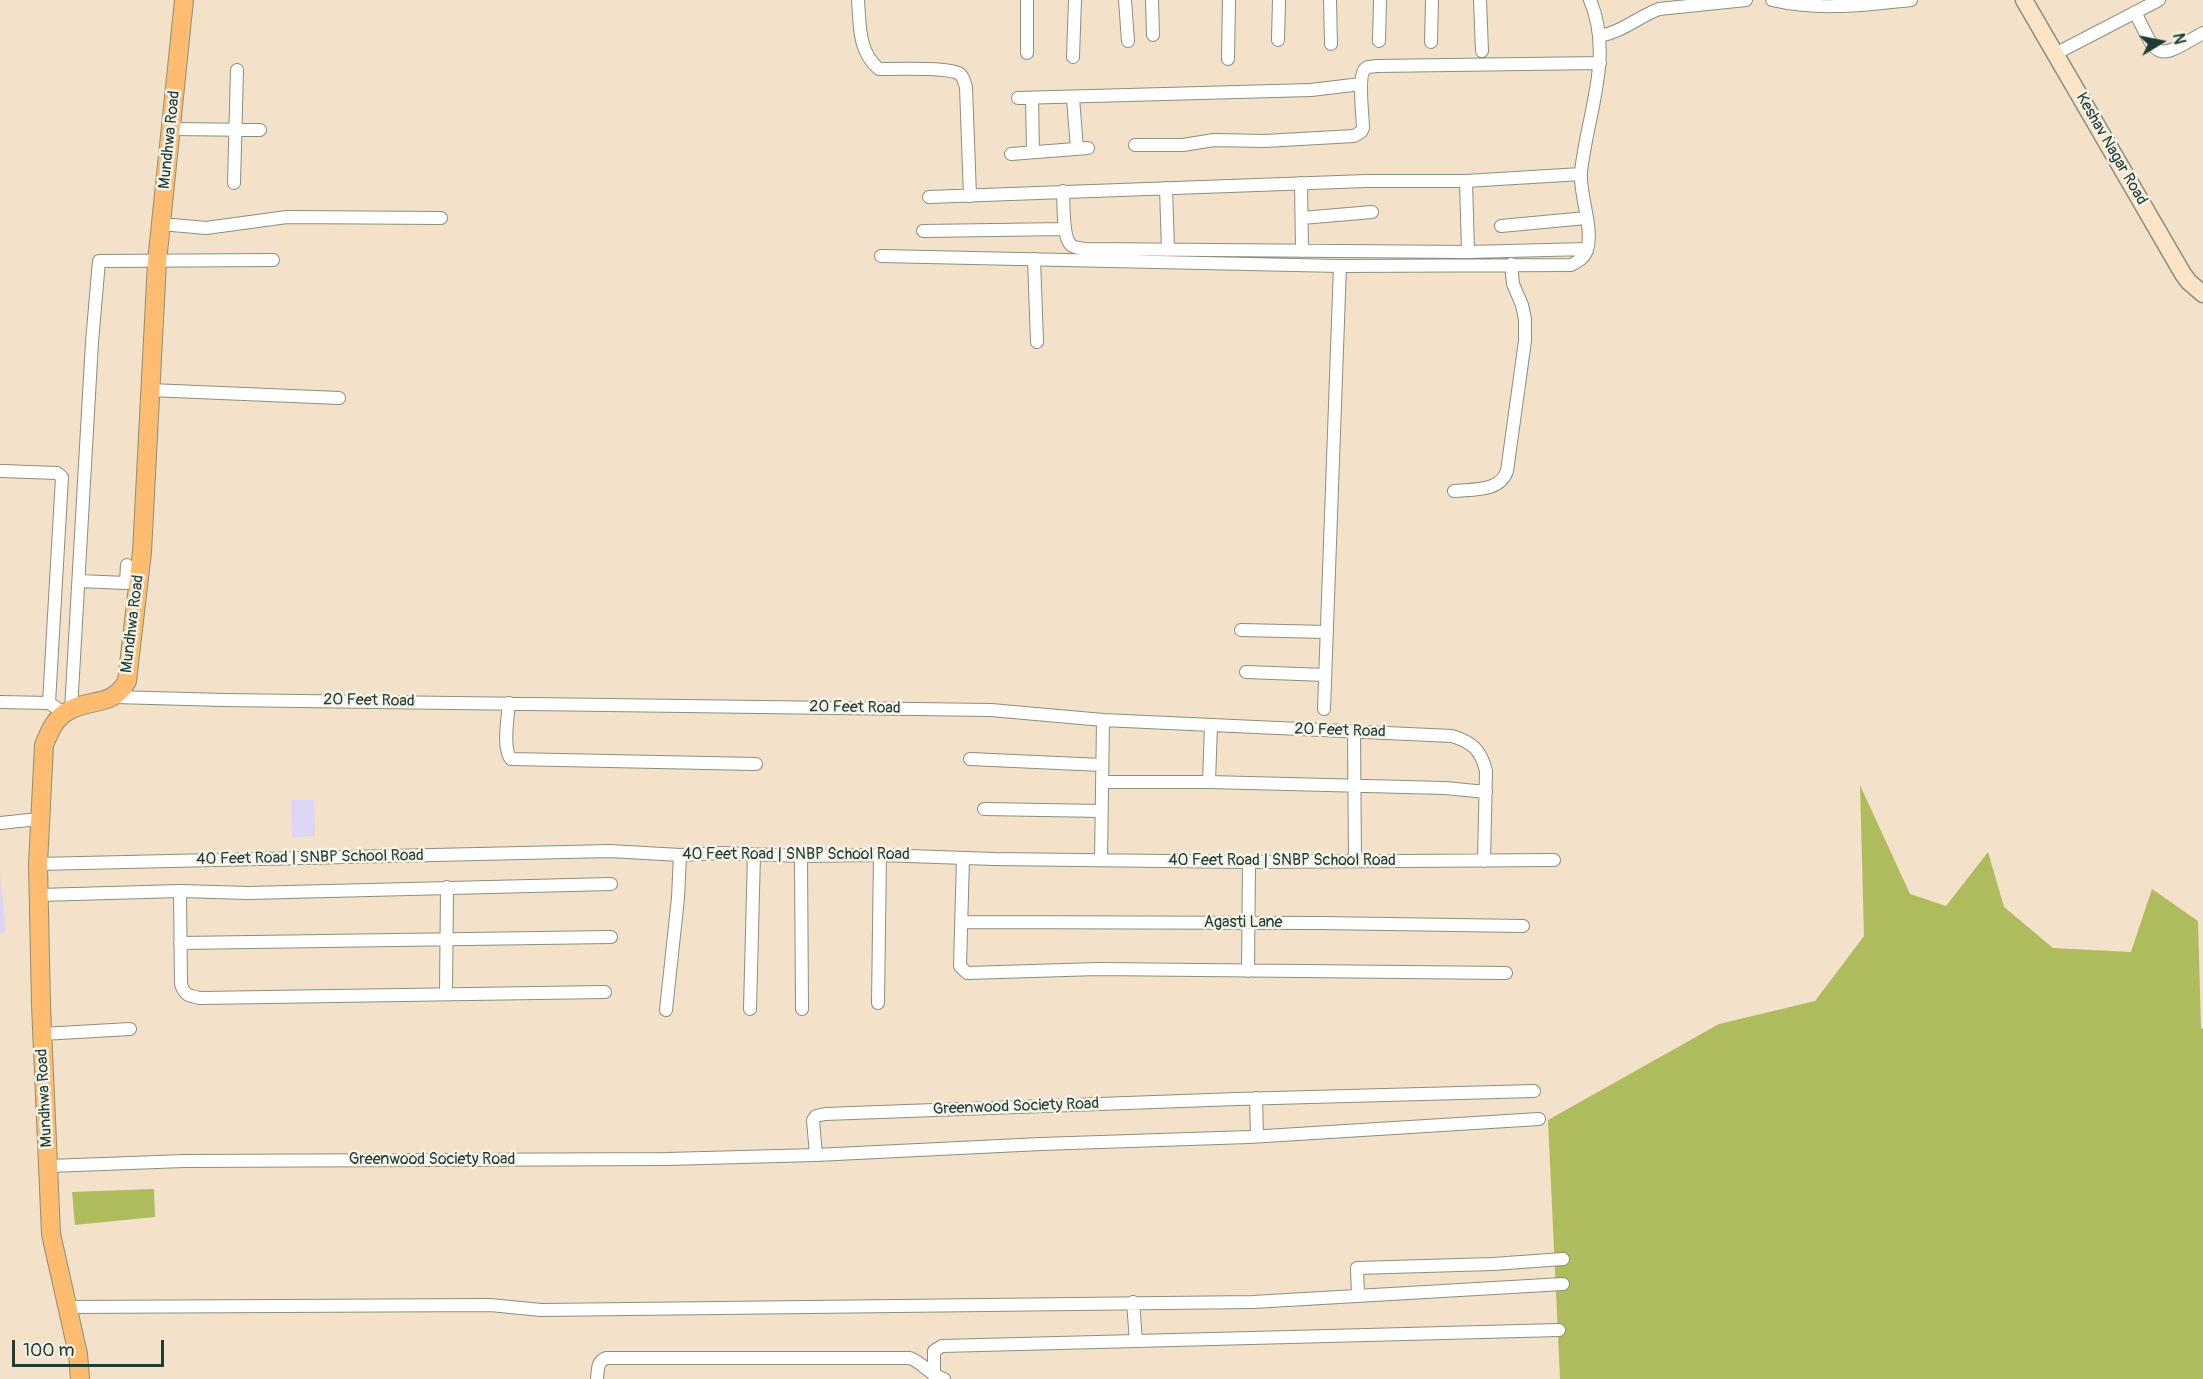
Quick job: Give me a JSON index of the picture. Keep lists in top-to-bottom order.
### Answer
{
  "streets": {
    "main road": ["Mundhwa Road"],
    "street": [
      "Keshav Nagar Road",
      "20 Feet Road",
      "40 Feet Road | SNBP School Road",
      "Agasti Lane",
      "Greenwood Society Road"
    ]
  },
  "crossings": [
    ["Mundhwa Road", "20 Feet Road"],
    ["Mundhwa Road", "40 Feet Road | SNBP School Road"],
    ["Mundhwa Road", "Greenwood Society Road"],
    ["20 Feet Road", "40 Feet Road | SNBP School Road"]
  ],
  "scale_bar": "100 m",
  "north": "right"
}
